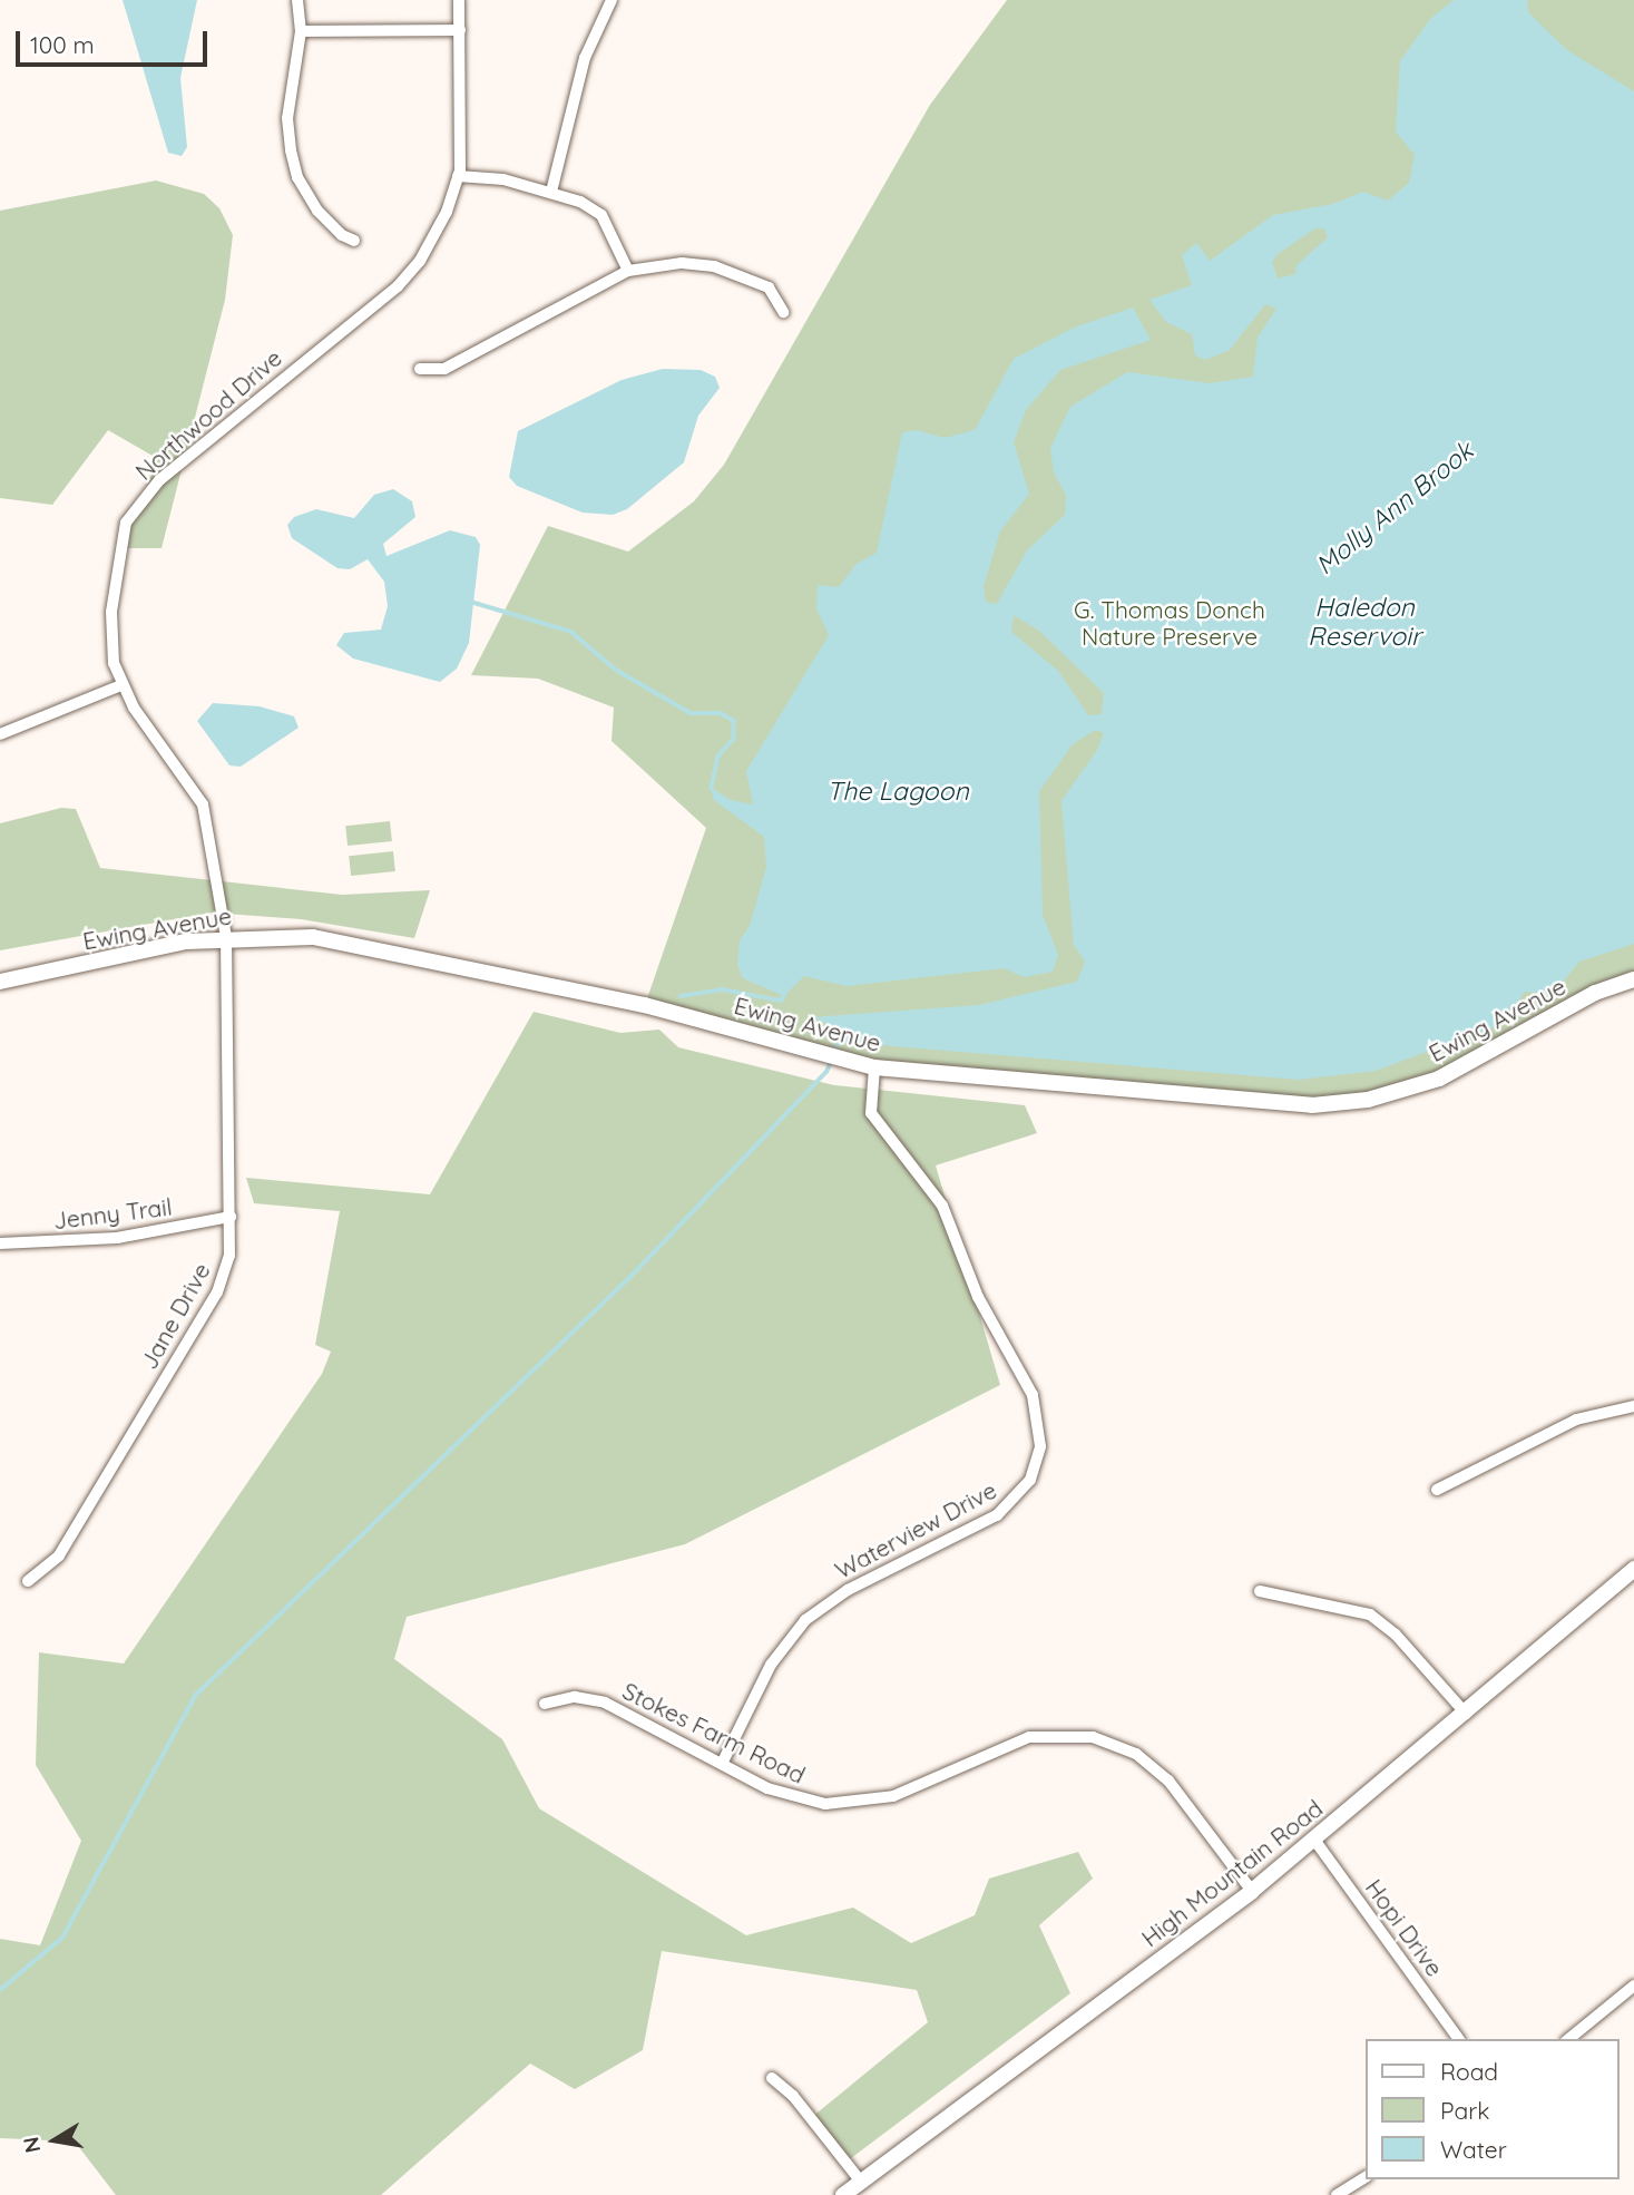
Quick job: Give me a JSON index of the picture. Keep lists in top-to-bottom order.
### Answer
{
  "streets": {
    "main road": ["Ewing Avenue", "High Mountain Road"],
    "street": [
      "Northwood Drive",
      "Jenny Trail",
      "Jane Drive",
      "Waterview Drive",
      "Stokes Farm Road",
      "Hopi Drive"
    ]
  },
  "crossings": [
    ["Northwood Drive", "Ewing Avenue"],
    ["Northwood Drive", "Jane Drive"],
    ["Ewing Avenue", "Jane Drive"],
    ["Ewing Avenue", "Waterview Drive"],
    ["Jenny Trail", "Jane Drive"],
    ["Waterview Drive", "Stokes Farm Road"],
    ["Stokes Farm Road", "High Mountain Road"],
    ["High Mountain Road", "Hopi Drive"]
  ],
  "water": ["Molly Ann Brook", "Haledon Reservoir", "The Lagoon"],
  "parks": ["G. Thomas Donch Nature Preserve"],
  "legend": ["Road", "Park", "Water"],
  "scale_bar": "100 m",
  "north": "left"
}
